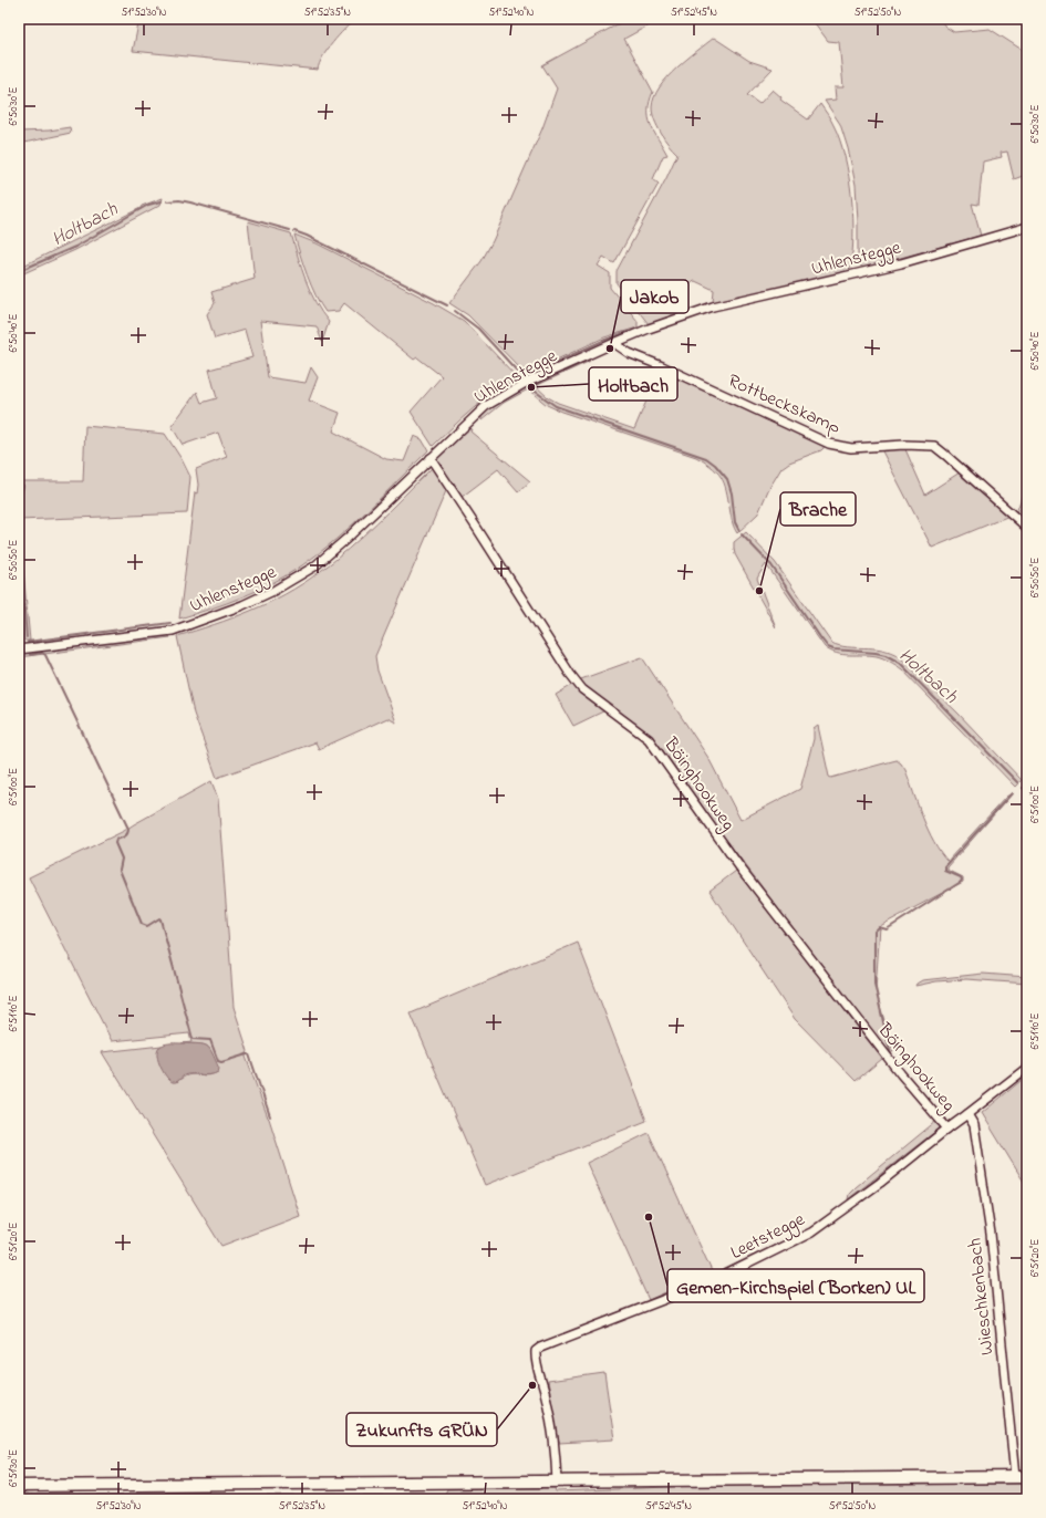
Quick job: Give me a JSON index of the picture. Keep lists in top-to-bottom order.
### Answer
{
  "streets": {
    "street": [
      "Uhlenstegge",
      "Rottbeckskamp",
      "Böinghookweg",
      "Leetstegge",
      "Wieschkenbach"
    ]
  },
  "crossings": [
    ["Uhlenstegge", "Rottbeckskamp"],
    ["Uhlenstegge", "Böinghookweg"],
    ["Böinghookweg", "Leetstegge"],
    ["Leetstegge", "Wieschkenbach"]
  ],
  "water": ["Holtbach"],
  "places": [
    "Jakob",
    "Holtbach",
    "Brache",
    "Gemen-Kirchspiel (Borken) UL",
    "Zukunfts GRÜN"
  ],
  "coordinates": [
    "51°52'30\"N",
    "51°52'35\"N",
    "51°52'40\"N",
    "51°52'45\"N",
    "51°52'50\"N",
    "6°50'30\"E",
    "6°50'40\"E",
    "6°50'50\"E",
    "6°51'00\"E",
    "6°51'10\"E",
    "6°51'20\"E",
    "6°51'30\"E"
  ]
}
